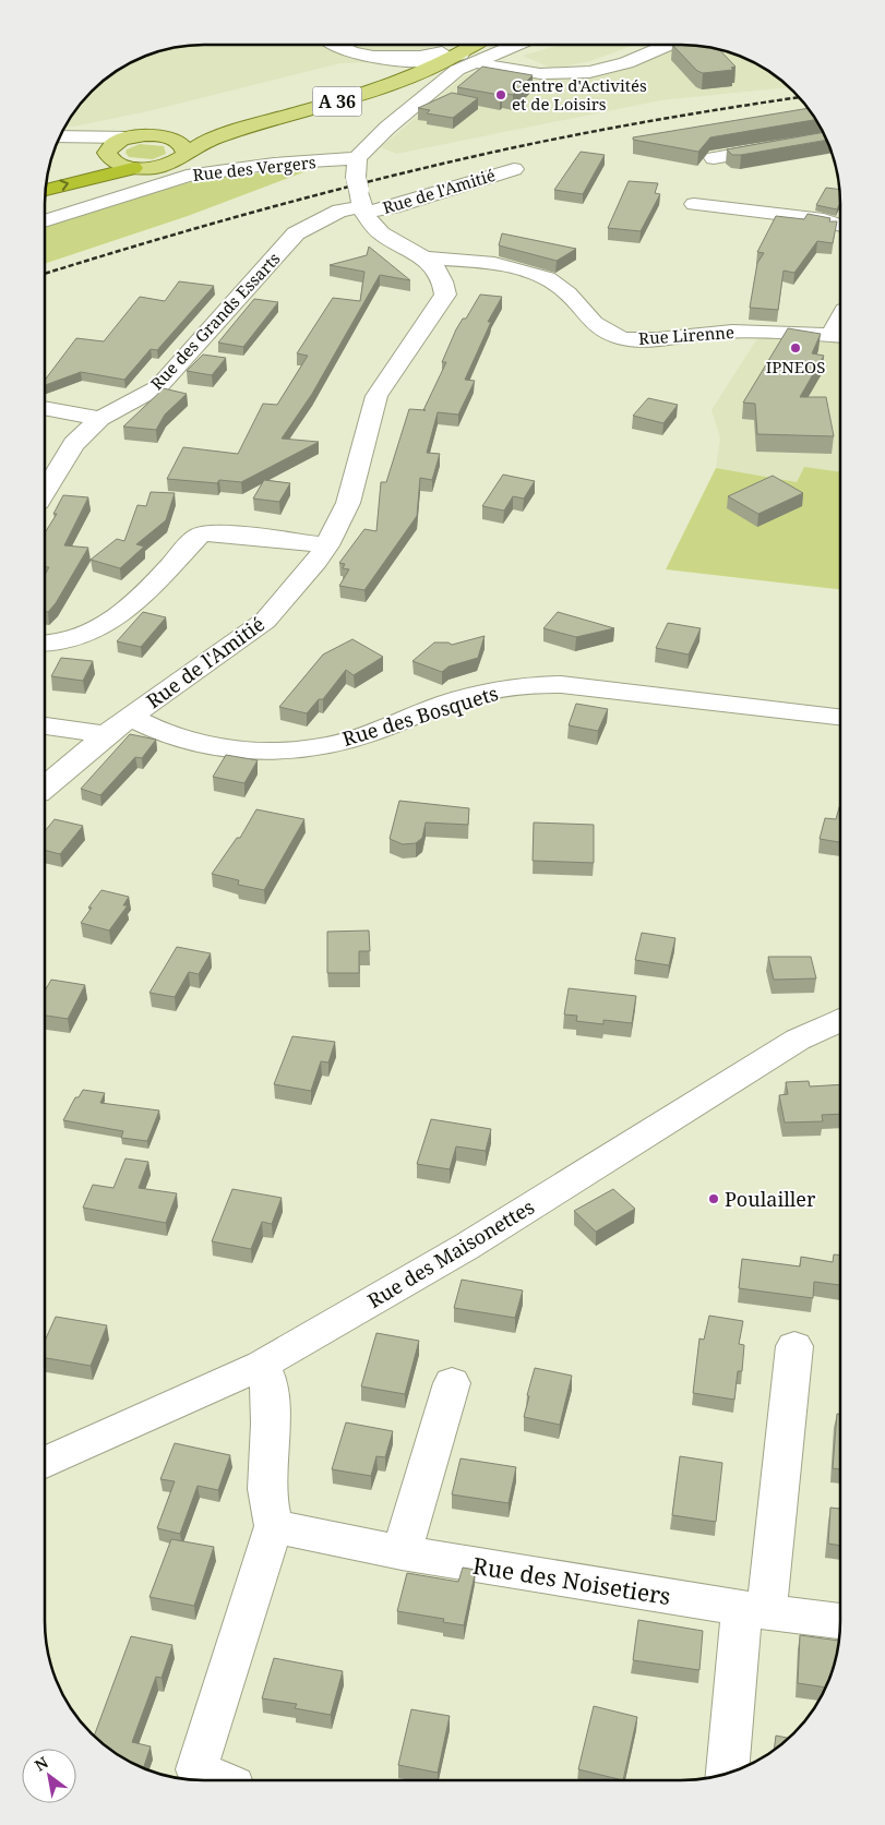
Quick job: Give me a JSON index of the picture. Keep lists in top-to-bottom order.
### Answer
{
  "streets": {
    "highway": ["A 36"],
    "street": [
      "Rue des Vergers",
      "Rue de l'Amitié",
      "Rue des Grands Essarts",
      "Rue Lirenne",
      "Rue des Bosquets",
      "Rue des Maisonettes",
      "Rue des Noisetiers"
    ]
  },
  "crossings": [
    ["Rue des Vergers", "Rue de l'Amitié"],
    ["Rue des Vergers", "Rue des Grands Essarts"],
    ["Rue de l'Amitié", "Rue des Grands Essarts"],
    ["Rue de l'Amitié", "Rue Lirenne"],
    ["Rue de l'Amitié", "Rue des Bosquets"]
  ],
  "places": ["Centre d'Activités et de Loisirs", "IPNEOS", "Poulailler"],
  "north": "top left"
}
